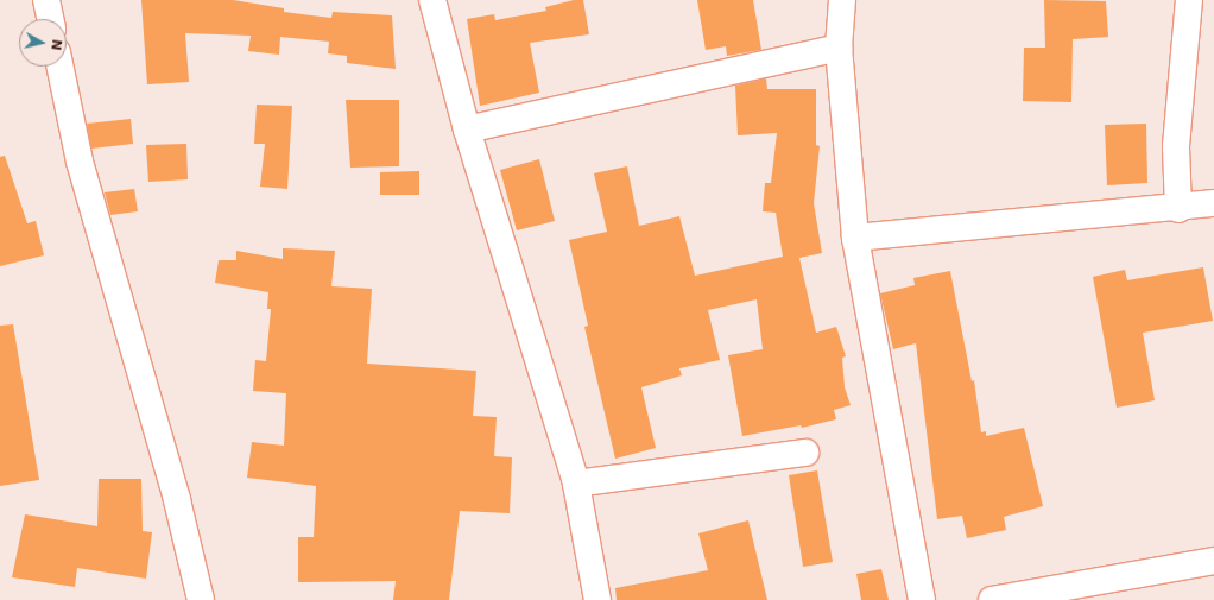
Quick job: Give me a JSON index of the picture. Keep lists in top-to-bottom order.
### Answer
{
  "north": "right"
}
